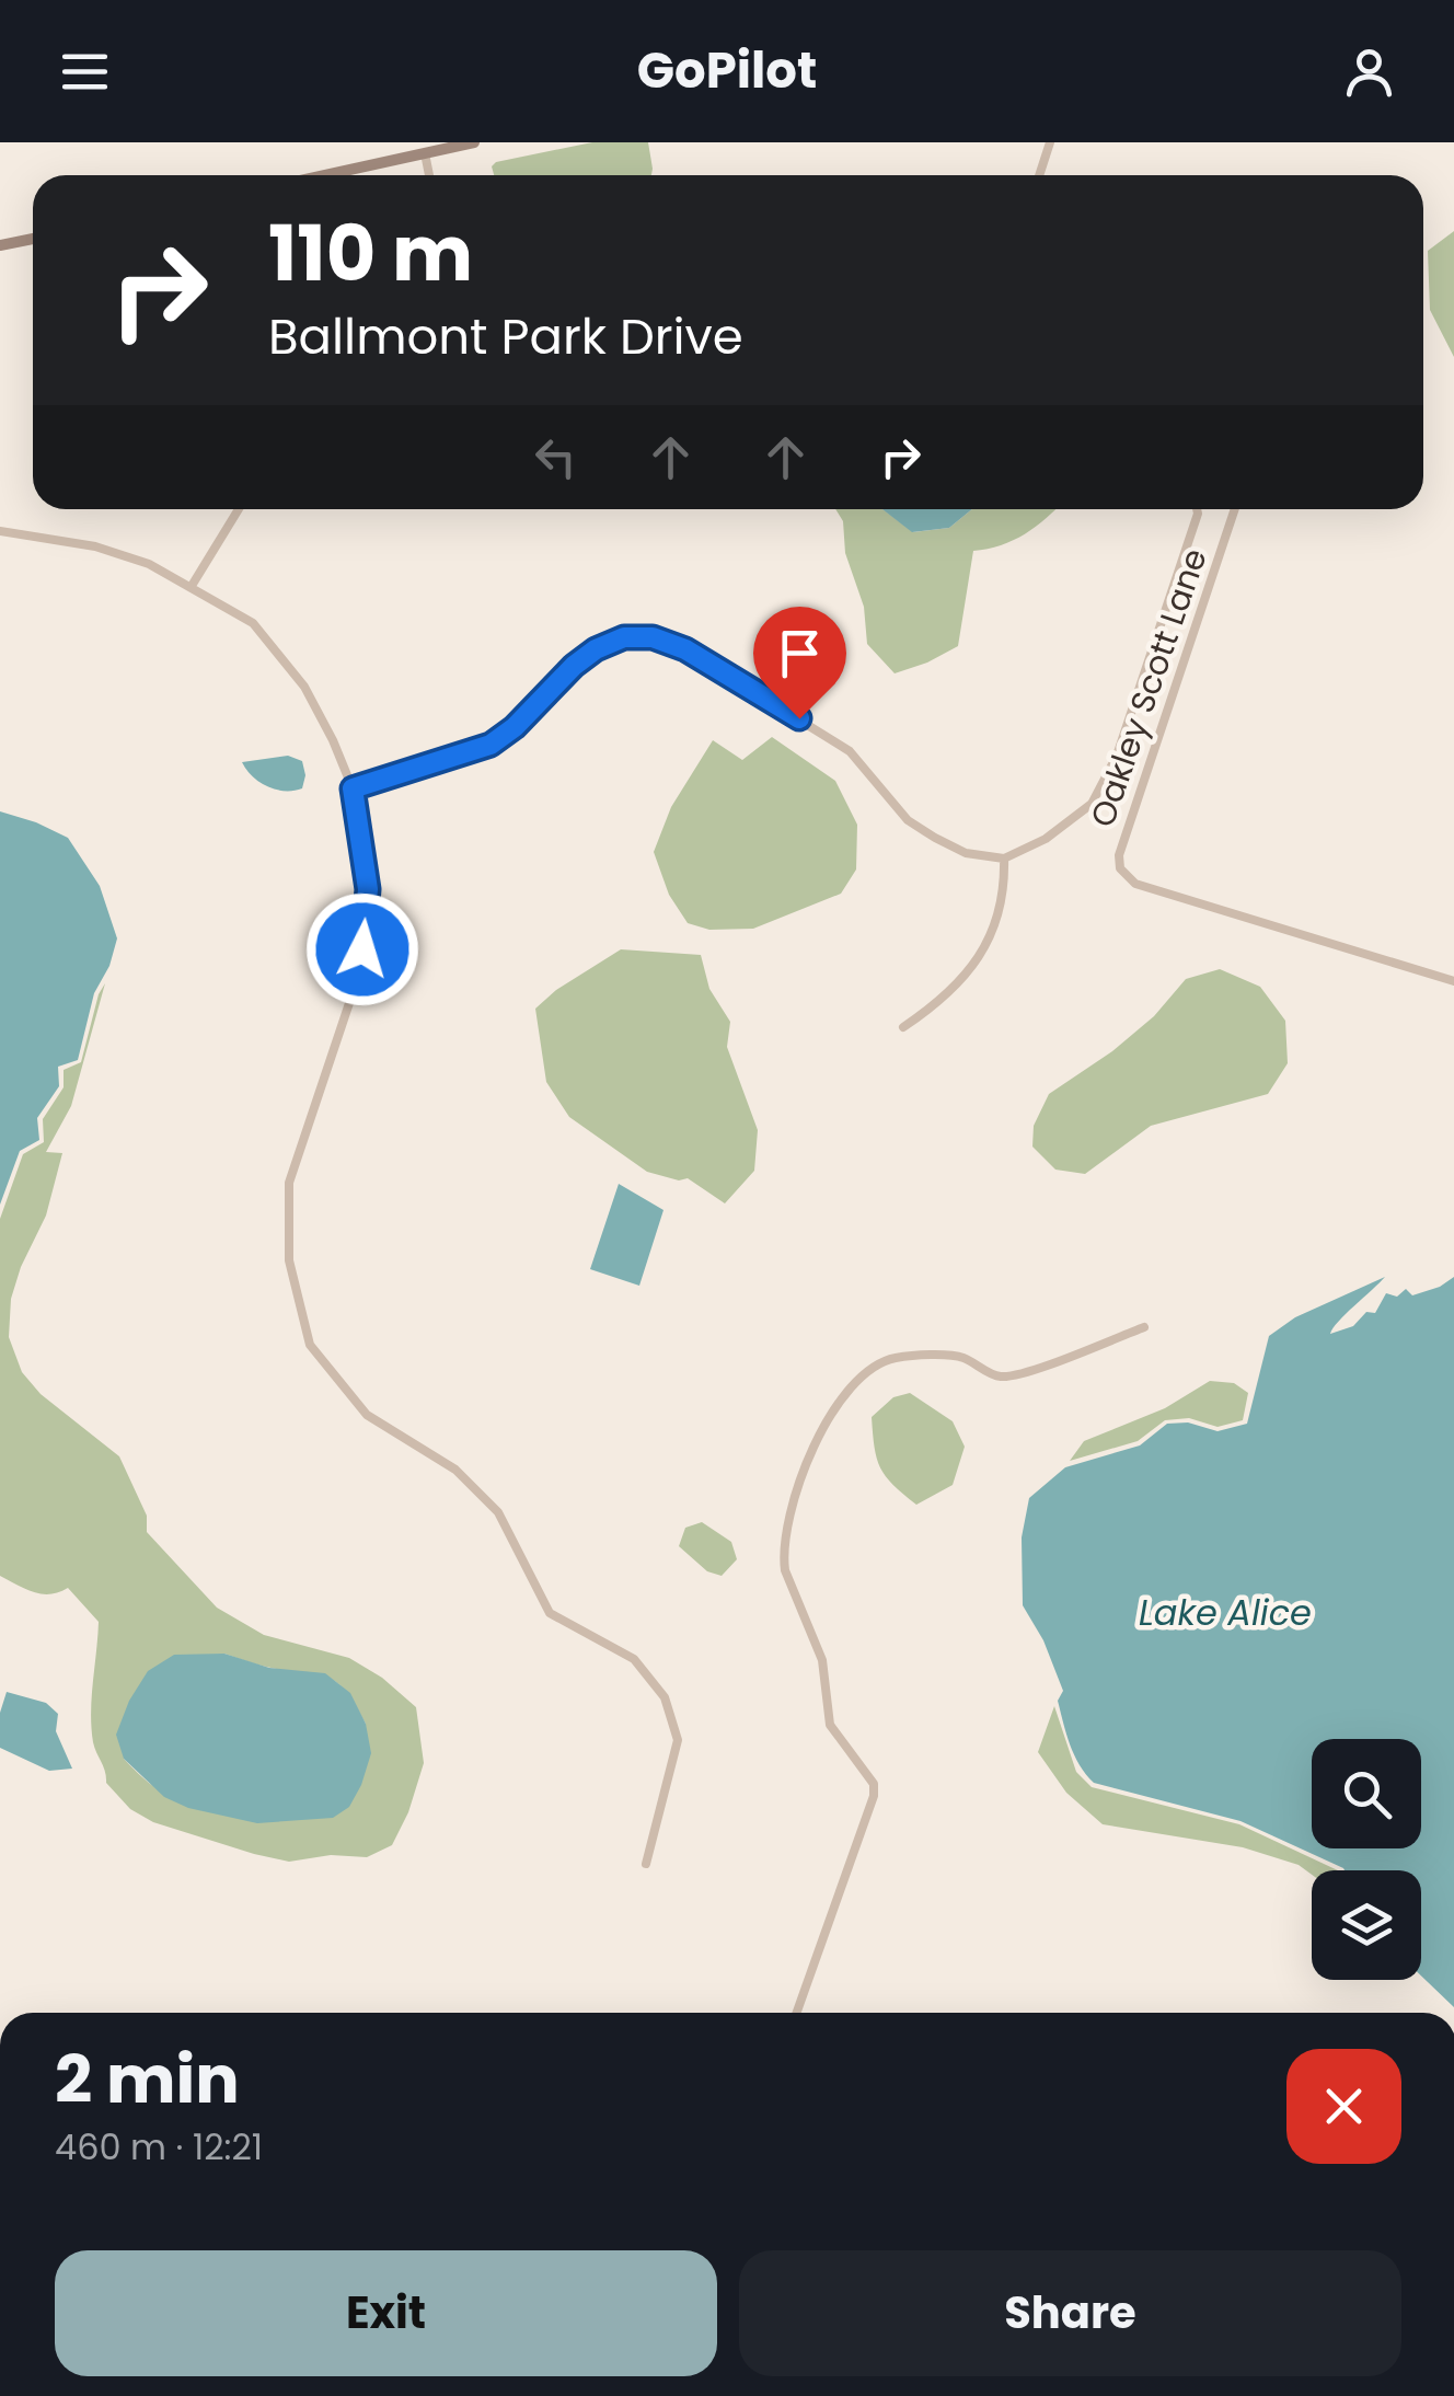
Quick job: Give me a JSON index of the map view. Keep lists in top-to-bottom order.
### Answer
{
  "streets": {
    "street": ["Oakley Scott Lane"]
  },
  "water": ["Lake Alice"],
  "page": {
    "header": "GoPilot",
    "turn": ["110 m", "Ballmont Park Drive"],
    "heading": ["2 min", "460 m · 12:21"],
    "buttons": ["Exit", "Share"]
  }
}
